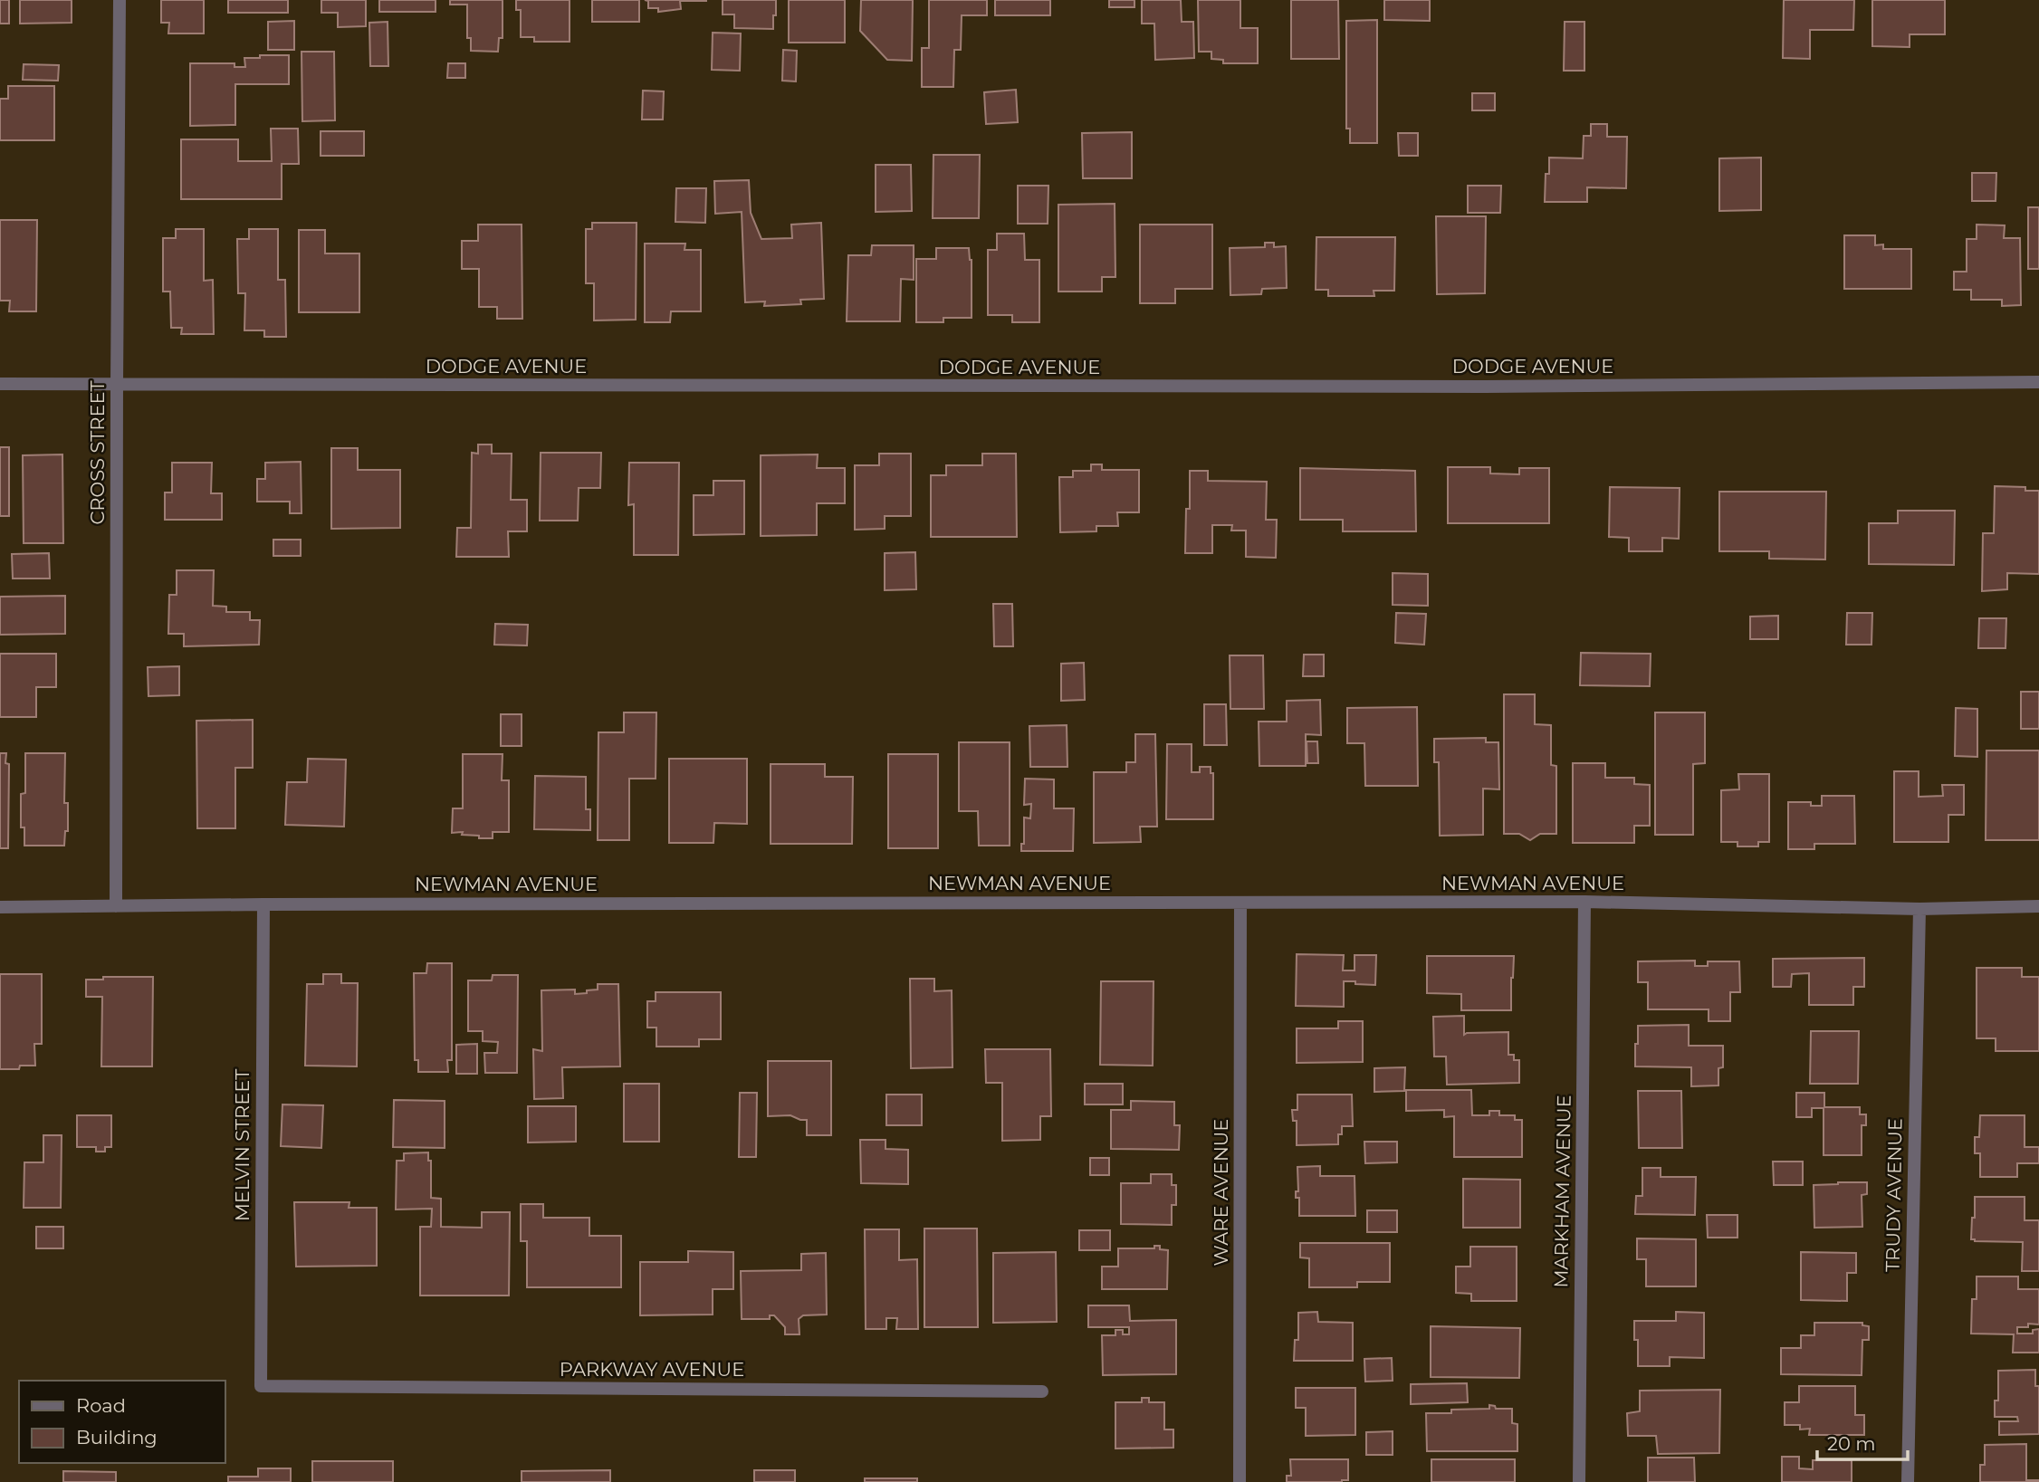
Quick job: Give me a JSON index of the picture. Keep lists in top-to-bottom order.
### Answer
{
  "streets": {
    "street": [
      "DODGE AVENUE",
      "CROSS STREET",
      "NEWMAN AVENUE",
      "MELVIN STREET",
      "MARKHAM AVENUE",
      "WARE AVENUE",
      "TRUDY AVENUE",
      "PARKWAY AVENUE"
    ]
  },
  "crossings": [
    ["DODGE AVENUE", "CROSS STREET"],
    ["CROSS STREET", "NEWMAN AVENUE"],
    ["NEWMAN AVENUE", "MELVIN STREET"],
    ["NEWMAN AVENUE", "MARKHAM AVENUE"],
    ["NEWMAN AVENUE", "WARE AVENUE"],
    ["NEWMAN AVENUE", "TRUDY AVENUE"],
    ["MELVIN STREET", "PARKWAY AVENUE"]
  ],
  "legend": ["Road", "Building"],
  "scale_bar": "20 m"
}
